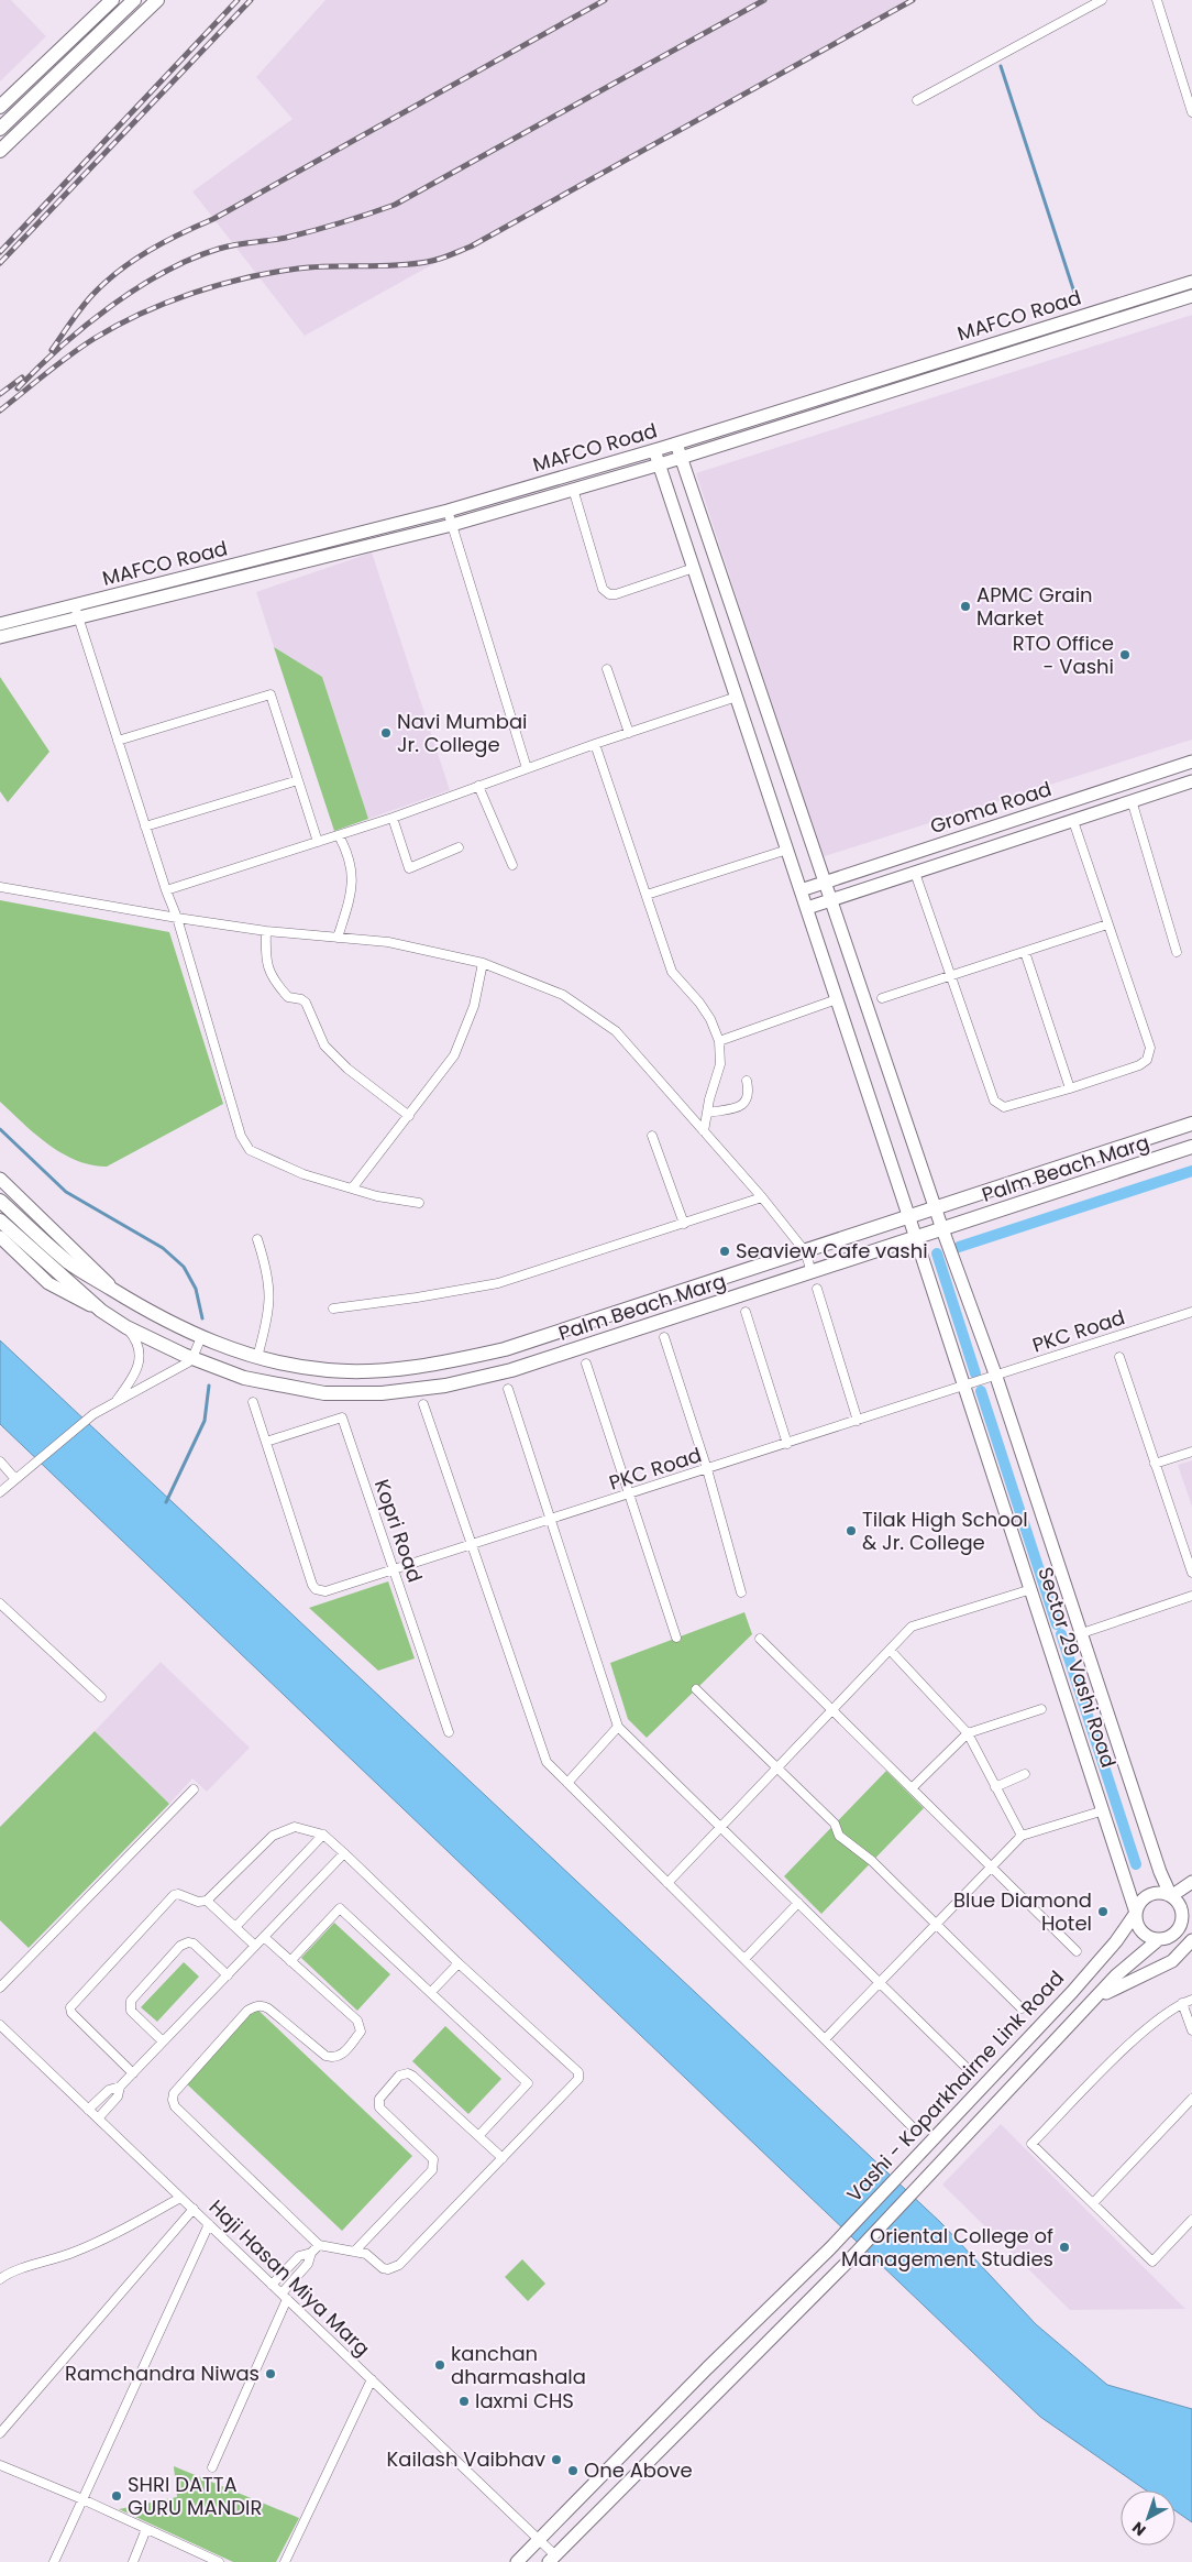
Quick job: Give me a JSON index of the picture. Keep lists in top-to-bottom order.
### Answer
{
  "streets": {
    "main road": [
      "MAFCO Road",
      "Groma Road",
      "Palm Beach Marg",
      "Sector 29 Vashi Road",
      "Vashi - Koparkhairne Link Road"
    ],
    "street": ["PKC Road", "Kopri Road", "Haji Hasan Miya Marg"]
  },
  "crossings": [
    ["MAFCO Road", "Sector 29 Vashi Road"],
    ["Groma Road", "Sector 29 Vashi Road"],
    ["Palm Beach Marg", "Sector 29 Vashi Road"],
    ["PKC Road", "Kopri Road"],
    ["PKC Road", "Sector 29 Vashi Road"],
    ["Sector 29 Vashi Road", "Vashi - Koparkhairne Link Road"],
    ["Vashi - Koparkhairne Link Road", "Haji Hasan Miya Marg"]
  ],
  "places": [
    "APMC Grain Market",
    "RTO Office - Vashi",
    "Navi Mumbai Jr. College",
    "Seaview Cafe vashi",
    "Tilak High School & Jr. College",
    "Blue Diamond Hotel",
    "Oriental College of Management Studies",
    "kanchan dharmashala",
    "Ramchandra Niwas",
    "laxmi CHS",
    "Kailash Vaibhav",
    "One Above",
    "SHRI DATTA GURU MANDIR"
  ],
  "north": "bottom left"
}
